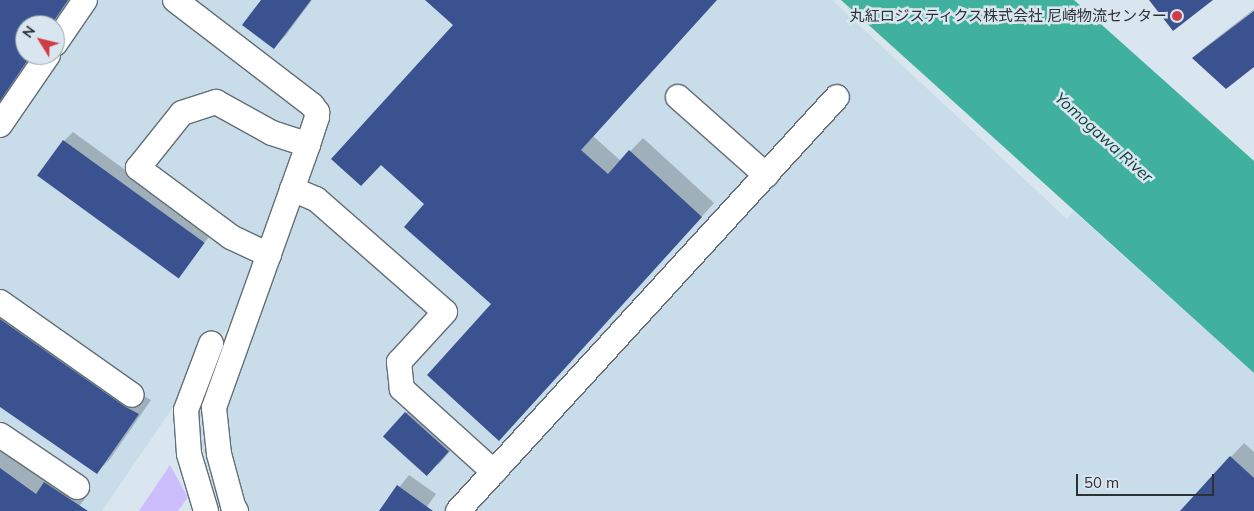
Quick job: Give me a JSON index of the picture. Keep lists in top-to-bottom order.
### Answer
{
  "water": ["Yomogawa River"],
  "places": ["丸紅ロジスティクス株式会社 尼崎物流センター"],
  "scale_bar": "50 m",
  "north": "top left"
}
